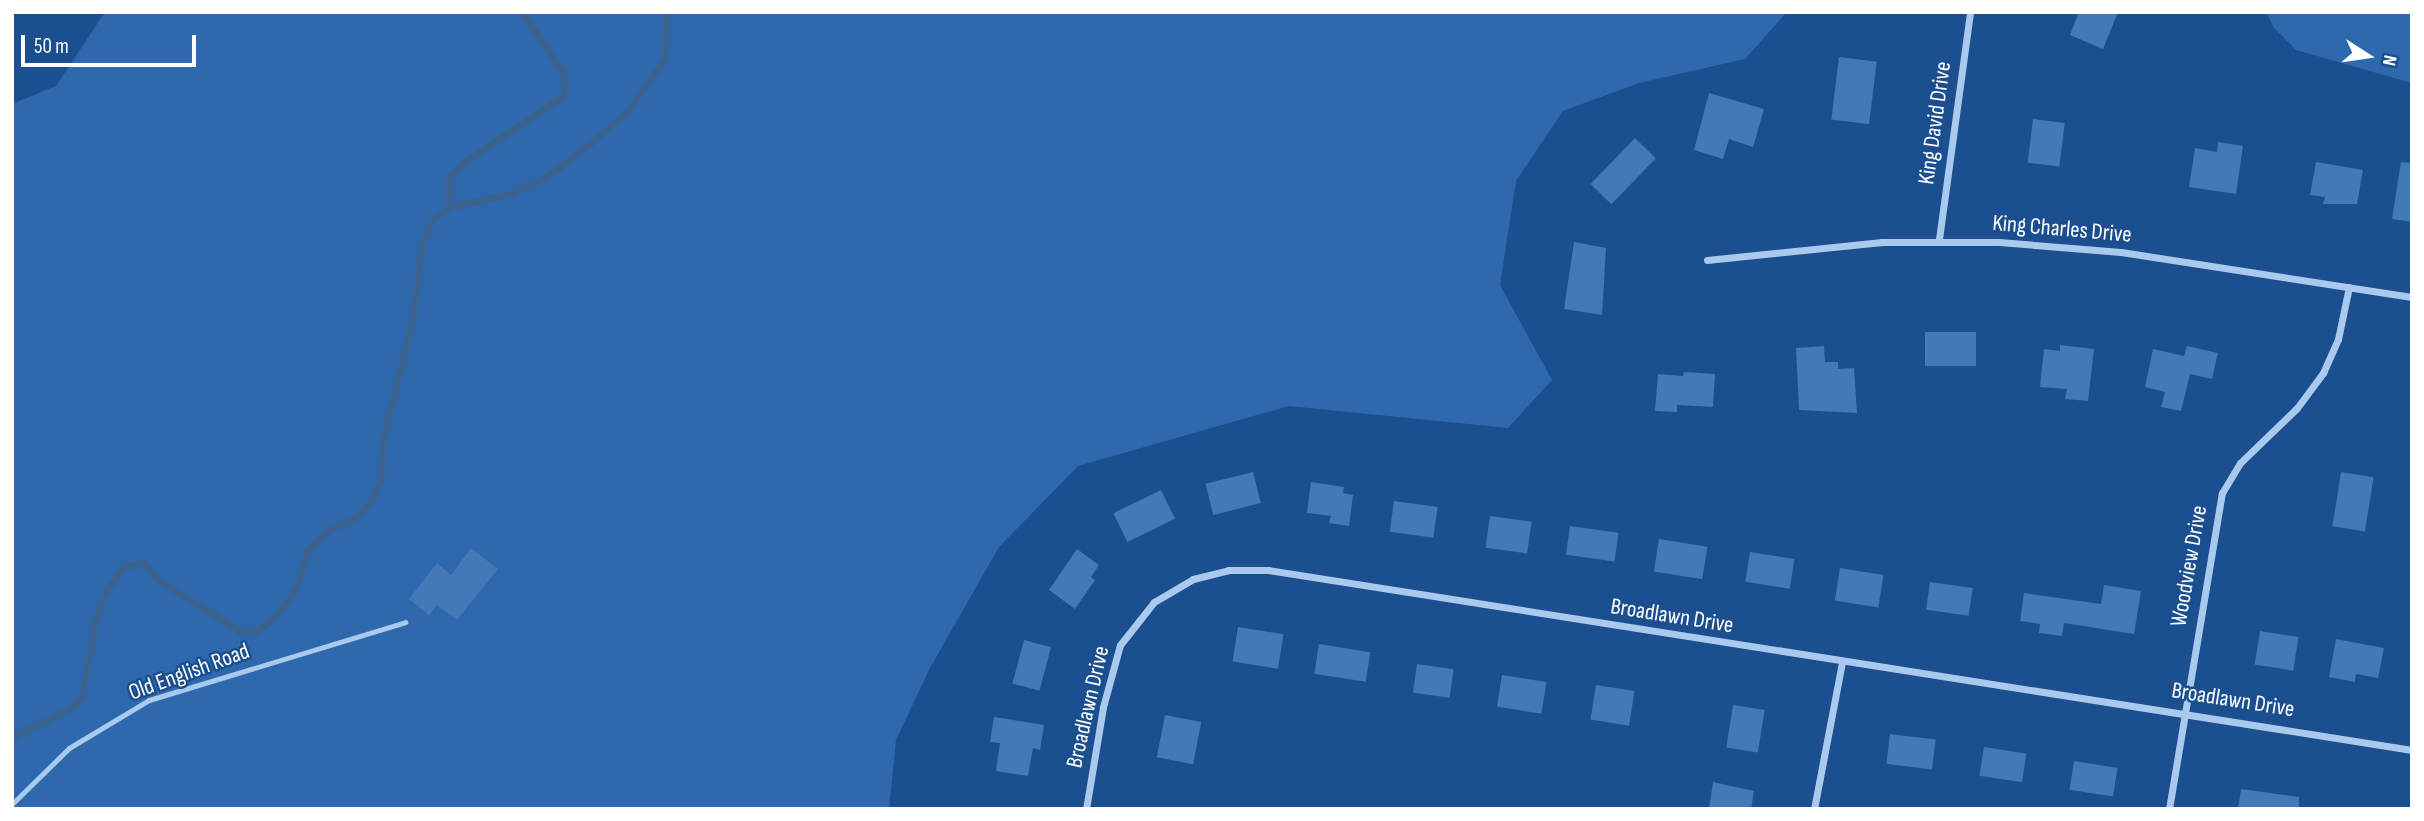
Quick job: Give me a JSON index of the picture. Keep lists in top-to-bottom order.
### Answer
{
  "streets": {
    "street": [
      "King David Drive",
      "King Charles Drive",
      "Woodview Drive",
      "Broadlawn Drive"
    ],
    "lane": ["Old English Road"]
  },
  "crossings": [
    ["King David Drive", "King Charles Drive"],
    ["King Charles Drive", "Woodview Drive"],
    ["Woodview Drive", "Broadlawn Drive"]
  ],
  "scale_bar": "50 m",
  "north": "right"
}
